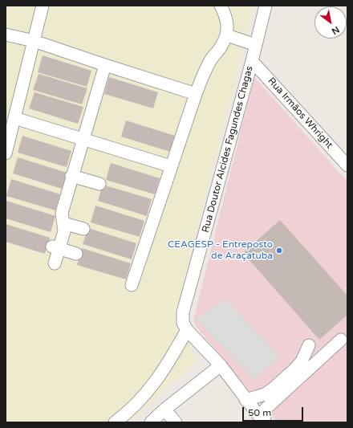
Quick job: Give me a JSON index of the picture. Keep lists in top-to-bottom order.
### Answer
{
  "streets": {
    "street": ["Rua Irmãos Whright", "Rua Doutor Alcides Fagundes Chagas"]
  },
  "crossings": [
    ["Rua Irmãos Whright", "Rua Doutor Alcides Fagundes Chagas"]
  ],
  "places": ["CEAGESP - Entreposto de Araçatuba"],
  "scale_bar": "50 m",
  "north": "bottom right"
}
